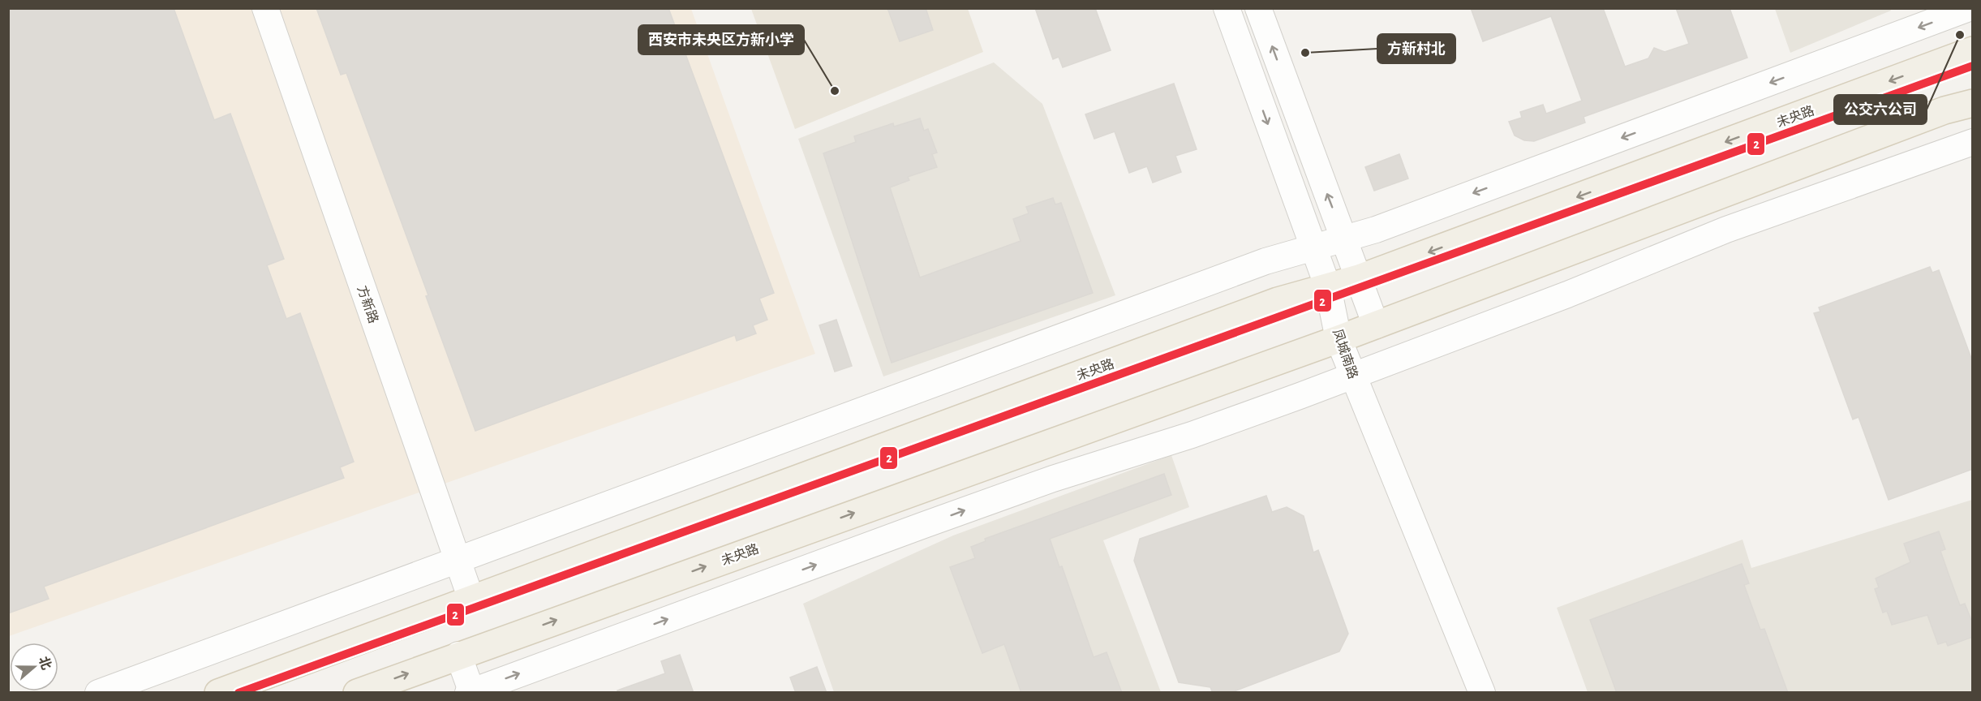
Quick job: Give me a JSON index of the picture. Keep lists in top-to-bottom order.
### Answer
{
  "streets": {
    "main road": ["未央路"],
    "street": ["方新路", "凤城南路"]
  },
  "crossings": [
    ["未央路", "方新路"],
    ["未央路", "凤城南路"]
  ],
  "places": ["公交六公司", "方新村北", "西安市未央区方新小学"],
  "lines": ["transit line 2"],
  "north": "right"
}
